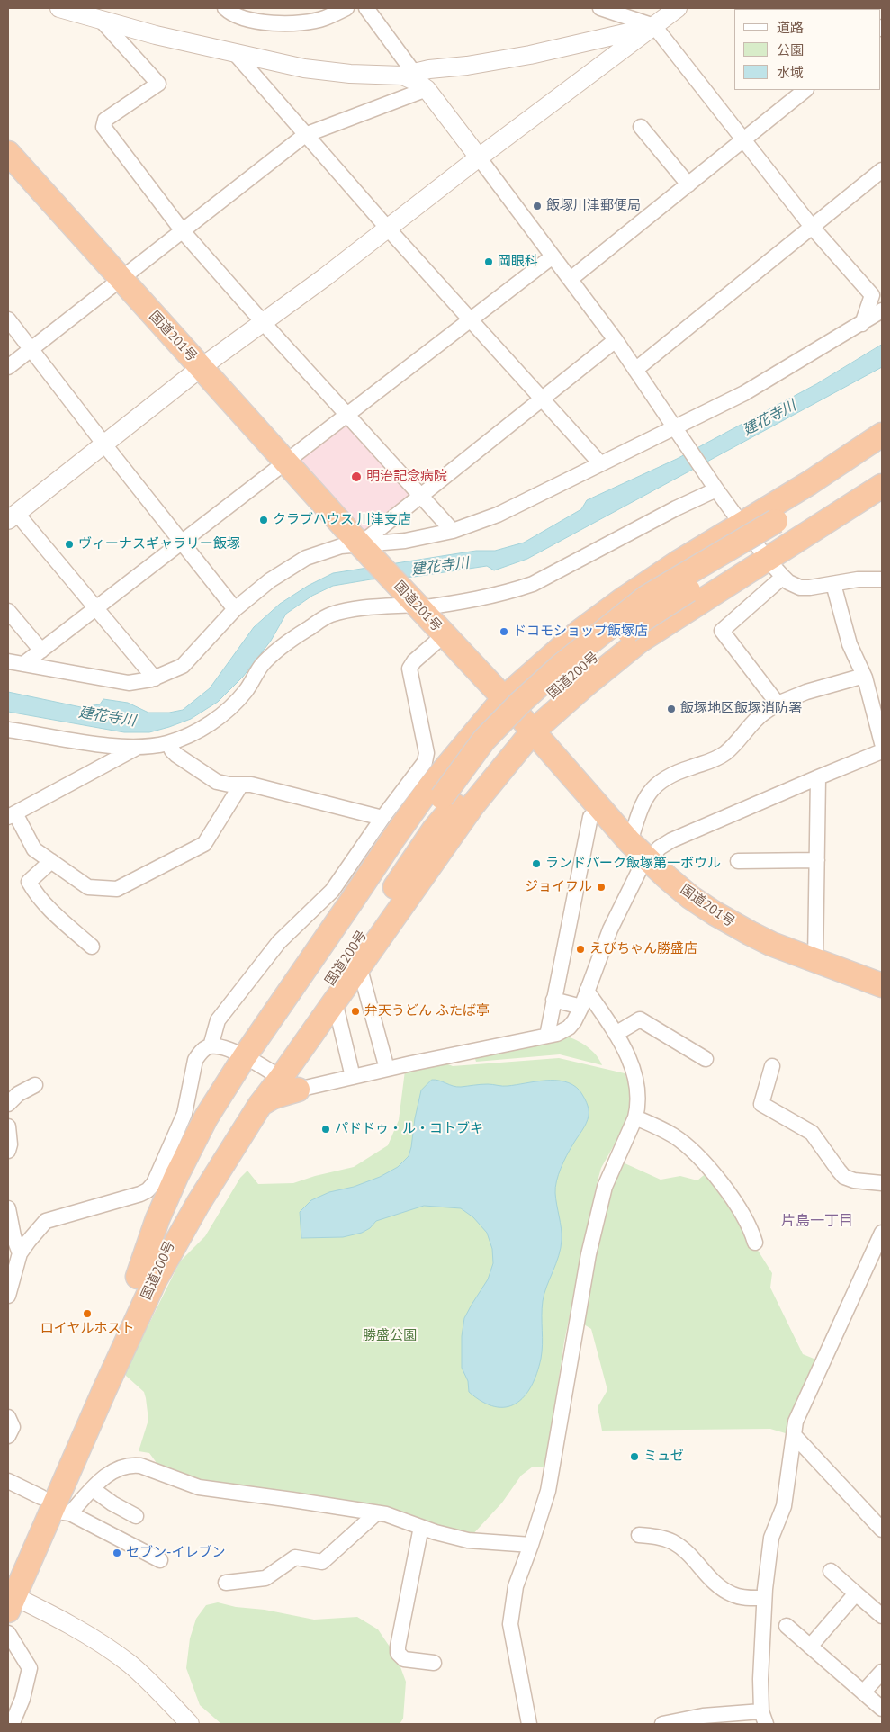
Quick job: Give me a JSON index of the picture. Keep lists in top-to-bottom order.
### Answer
{
  "streets": {
    "highway": ["国道201号", "国道200号"]
  },
  "districts": ["片島一丁目"],
  "water": ["建花寺川"],
  "parks": ["勝盛公園"],
  "places": [
    "飯塚川津郵便局",
    "岡眼科",
    "明治記念病院",
    "クラブハウス 川津支店",
    "ヴィーナスギャラリー飯塚",
    "ドコモショップ飯塚店",
    "飯塚地区飯塚消防署",
    "ランドパーク飯塚第一ボウル",
    "ジョイフル",
    "えびちゃん勝盛店",
    "弁天うどん ふたば亭",
    "パドドゥ・ル・コトブキ",
    "ロイヤルホスト",
    "ミュゼ",
    "セブン-イレブン"
  ],
  "legend": ["道路", "公園", "水域"]
}
